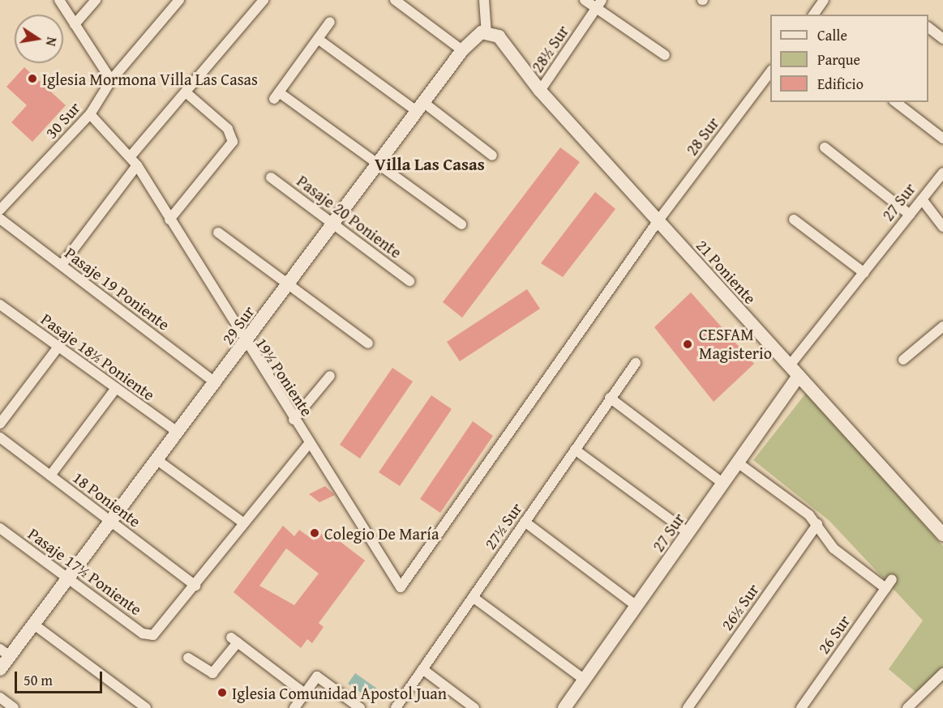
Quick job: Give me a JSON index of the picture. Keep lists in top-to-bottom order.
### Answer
{
  "streets": {
    "street": [
      "28½ Sur",
      "30 Sur",
      "28 Sur",
      "27 Sur",
      "Pasaje 20 Poniente",
      "21 Poniente",
      "Pasaje 19 Poniente",
      "29 Sur",
      "Pasaje 18½ Poniente",
      "19½ Poniente",
      "18 Poniente",
      "27½ Sur",
      "Pasaje 17½ Poniente",
      "26½ Sur",
      "26 Sur"
    ]
  },
  "crossings": [
    ["28½ Sur", "21 Poniente"],
    ["30 Sur", "19½ Poniente"],
    ["28 Sur", "21 Poniente"],
    ["28 Sur", "19½ Poniente"],
    ["27 Sur", "21 Poniente"],
    ["Pasaje 20 Poniente", "29 Sur"],
    ["21 Poniente", "29 Sur"],
    ["Pasaje 19 Poniente", "29 Sur"],
    ["29 Sur", "Pasaje 18½ Poniente"],
    ["29 Sur", "19½ Poniente"],
    ["29 Sur", "18 Poniente"],
    ["29 Sur", "Pasaje 17½ Poniente"],
    ["18 Poniente", "Pasaje 17½ Poniente"]
  ],
  "districts": ["Villa Las Casas"],
  "places": [
    "Iglesia Mormona Villa Las Casas",
    "CESFAM Magisterio",
    "Colegio De María",
    "Iglesia Comunidad Apostol Juan"
  ],
  "legend": ["Calle", "Parque", "Edificio"],
  "scale_bar": "50 m",
  "north": "right"
}
